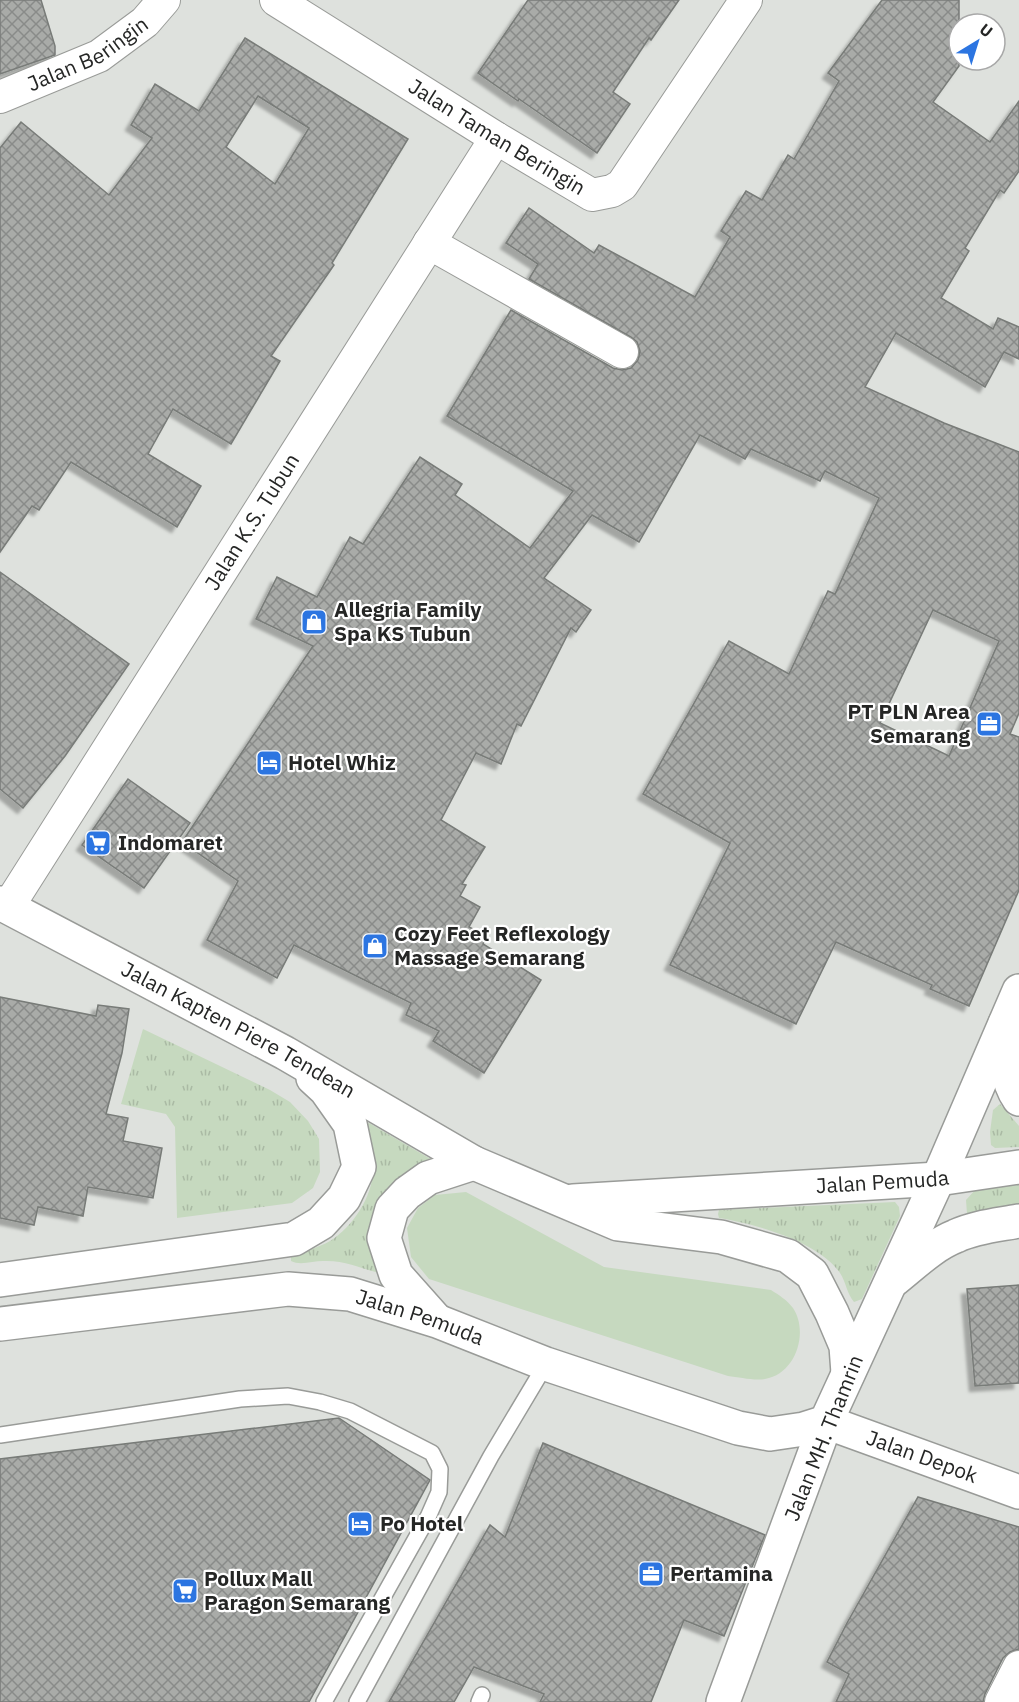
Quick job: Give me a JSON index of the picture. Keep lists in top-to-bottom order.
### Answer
{
  "streets": {
    "main road": [
      "Jalan Kapten Piere Tendean",
      "Jalan Pemuda",
      "Jalan MH. Thamrin",
      "Jalan Depok"
    ],
    "street": ["Jalan Beringin", "Jalan Taman Beringin", "Jalan K.S. Tubun"]
  },
  "crossings": [
    ["Jalan Taman Beringin", "Jalan K.S. Tubun"],
    ["Jalan K.S. Tubun", "Jalan Kapten Piere Tendean"],
    ["Jalan Kapten Piere Tendean", "Jalan Pemuda"],
    ["Jalan Pemuda", "Jalan MH. Thamrin"],
    ["Jalan Pemuda", "Jalan Depok"],
    ["Jalan MH. Thamrin", "Jalan Depok"]
  ],
  "places": {
    "shop": ["Allegria Family Spa KS Tubun", "Cozy Feet Reflexology Massage Semarang"],
    "office": ["PT PLN Area Semarang", "Pertamina"],
    "hotel": ["Hotel Whiz", "Po Hotel"],
    "supermarket": ["Indomaret", "Pollux Mall Paragon Semarang"]
  },
  "north": "top right"
}
